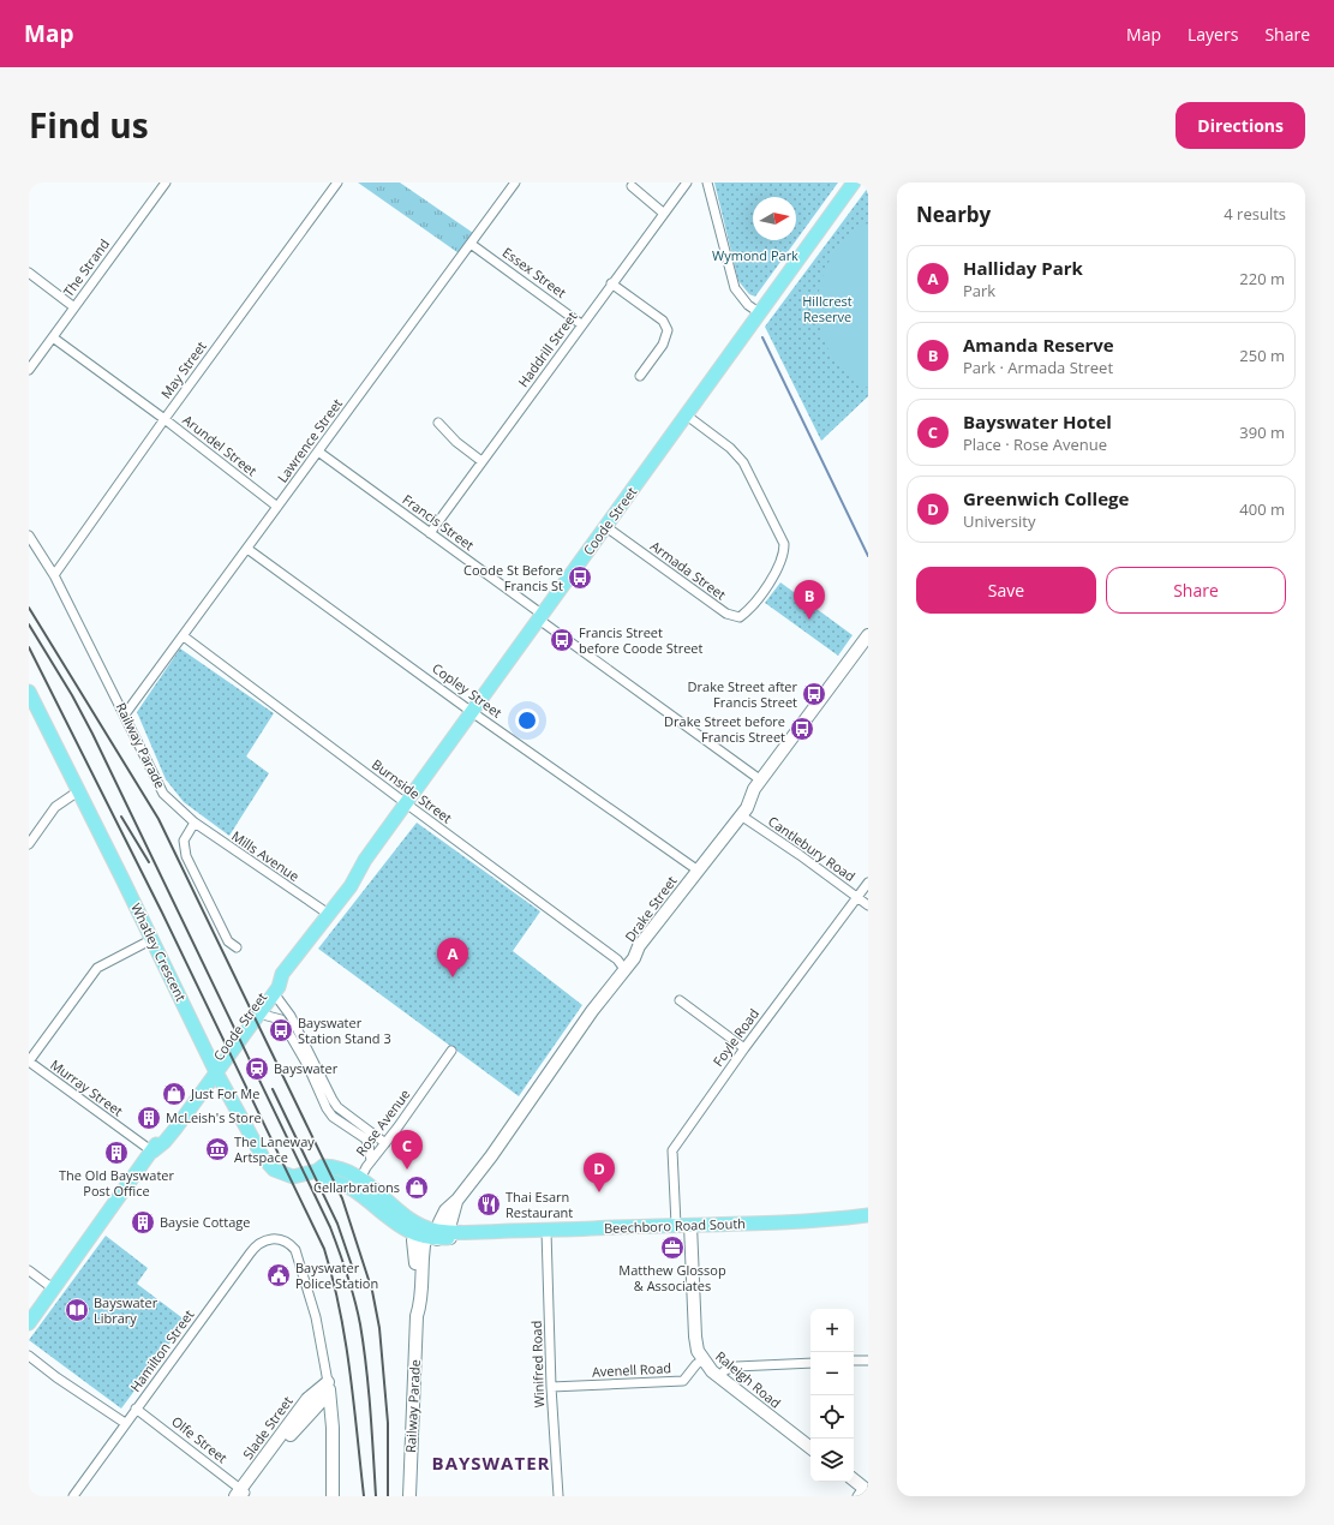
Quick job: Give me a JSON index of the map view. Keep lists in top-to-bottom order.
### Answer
{
  "streets": {
    "main road": ["Coode Street", "Whatley Crescent", "Beechboro Road South"],
    "street": [
      "The Strand",
      "Essex Street",
      "Haddrill Street",
      "May Street",
      "Lawrence Street",
      "Arundel Street",
      "Francis Street",
      "Armada Street",
      "Copley Street",
      "Railway Parade",
      "Burnside Street",
      "Cantlebury Road",
      "Mills Avenue",
      "Drake Street",
      "Foyle Road",
      "Murray Street",
      "Rose Avenue",
      "Hamilton Street",
      "Winifred Road",
      "Avenell Road",
      "Raleigh Road",
      "Slade Street",
      "Olfe Street"
    ]
  },
  "crossings": [
    ["The Strand", "Arundel Street"],
    ["Essex Street", "Haddrill Street"],
    ["Essex Street", "Lawrence Street"],
    ["Haddrill Street", "Francis Street"],
    ["May Street", "Arundel Street"],
    ["May Street", "Railway Parade"],
    ["Lawrence Street", "Arundel Street"],
    ["Lawrence Street", "Francis Street"],
    ["Lawrence Street", "Copley Street"],
    ["Lawrence Street", "Railway Parade"],
    ["Lawrence Street", "Burnside Street"],
    ["Coode Street", "Francis Street"],
    ["Coode Street", "Armada Street"],
    ["Coode Street", "Copley Street"],
    ["Coode Street", "Burnside Street"],
    ["Coode Street", "Mills Avenue"],
    ["Coode Street", "Whatley Crescent"],
    ["Coode Street", "Murray Street"],
    ["Francis Street", "Drake Street"],
    ["Copley Street", "Drake Street"],
    ["Railway Parade", "Mills Avenue"],
    ["Railway Parade", "Drake Street"],
    ["Railway Parade", "Beechboro Road South"],
    ["Burnside Street", "Drake Street"],
    ["Cantlebury Road", "Drake Street"],
    ["Cantlebury Road", "Foyle Road"],
    ["Drake Street", "Beechboro Road South"],
    ["Whatley Crescent", "Rose Avenue"],
    ["Foyle Road", "Beechboro Road South"],
    ["Beechboro Road South", "Winifred Road"],
    ["Beechboro Road South", "Raleigh Road"],
    ["Hamilton Street", "Slade Street"],
    ["Hamilton Street", "Olfe Street"],
    ["Winifred Road", "Avenell Road"],
    ["Avenell Road", "Raleigh Road"],
    ["Slade Street", "Olfe Street"]
  ],
  "districts": ["BAYSWATER"],
  "parks": ["Wymond Park", "Hillcrest Reserve"],
  "places": {
    "bus stop": [
      "Coode St Before Francis St",
      "Francis Street before Coode Street",
      "Drake Street after Francis Street",
      "Drake Street before Francis Street",
      "Bayswater Station Stand 3"
    ],
    "station": ["Bayswater"],
    "shop": ["Just For Me", "Cellarbrations"],
    "building": ["McLeish's Store", "The Old Bayswater Post Office", "Baysie Cottage"],
    "museum": ["The Laneway Artspace"],
    "restaurant": ["Thai Esarn Restaurant"],
    "office": ["Matthew Glossop & Associates"],
    "public building": ["Bayswater Police Station"],
    "library": ["Bayswater Library"]
  },
  "north": "right",
  "page": {
    "header": "Map",
    "nav": ["Map", "Layers", "Share"],
    "title": "Find us",
    "buttons": [
      "Directions",
      ["Save", "Share"]
    ],
    "heading": ["Nearby", "4 results"],
    "list": [
      {
        "mark": "A",
        "name": "Halliday Park",
        "note": "Park",
        "value": "220 m"
      },
      {
        "mark": "B",
        "name": "Amanda Reserve",
        "note": "Park · Armada Street",
        "value": "250 m"
      },
      {
        "mark": "C",
        "name": "Bayswater Hotel",
        "note": "Place · Rose Avenue",
        "value": "390 m"
      },
      {
        "mark": "D",
        "name": "Greenwich College",
        "note": "University",
        "value": "400 m"
      }
    ],
    "pins": [
      "B",
      "A",
      "C",
      "D"
    ],
    "map_buttons": ["+", "−"]
  }
}
